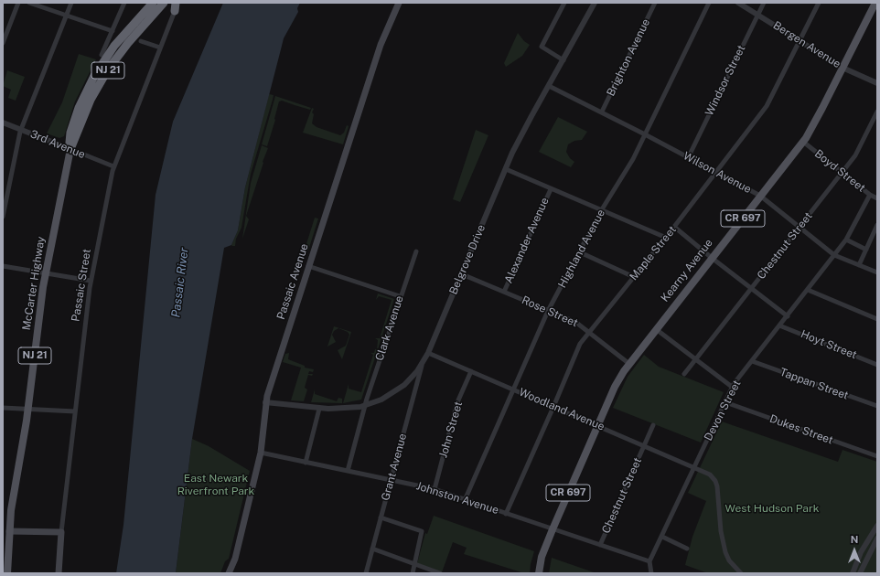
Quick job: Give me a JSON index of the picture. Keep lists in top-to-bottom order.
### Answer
{
  "streets": {
    "highway": ["NJ 21", "McCarter Highway"],
    "main road": [
      "CR 697",
      "Kearny Avenue",
      "Passaic Avenue",
      "Passaic Street"
    ],
    "street": [
      "Bergen Avenue",
      "Brighton Avenue",
      "Windsor Street",
      "3rd Avenue",
      "Boyd Street",
      "Wilson Avenue",
      "Alexander Avenue",
      "Chestnut Street",
      "Highland Avenue",
      "Maple Street",
      "Belgrove Drive",
      "Rose Street",
      "Clark Avenue",
      "Hoyt Street",
      "Tappan Street",
      "Woodland Avenue",
      "Devon Street",
      "John Street",
      "Dukes Street",
      "Grant Avenue",
      "Johnston Avenue"
    ]
  },
  "crossings": [
    ["Bergen Avenue", "Windsor Street"],
    ["Bergen Avenue", "Maple Street"],
    ["Bergen Avenue", "Kearny Avenue"],
    ["Brighton Avenue", "Wilson Avenue"],
    ["Windsor Street", "Wilson Avenue"],
    ["3rd Avenue", "McCarter Highway"],
    ["3rd Avenue", "Passaic Street"],
    ["Boyd Street", "Chestnut Street"],
    ["Boyd Street", "Kearny Avenue"],
    ["Boyd Street", "Devon Street"],
    ["Wilson Avenue", "Chestnut Street"],
    ["Wilson Avenue", "Highland Avenue"],
    ["Wilson Avenue", "Maple Street"],
    ["Wilson Avenue", "Belgrove Drive"],
    ["Wilson Avenue", "Kearny Avenue"],
    ["Wilson Avenue", "Devon Street"],
    ["Alexander Avenue", "Rose Street"],
    ["Chestnut Street", "Woodland Avenue"],
    ["Chestnut Street", "Johnston Avenue"],
    ["Highland Avenue", "Rose Street"],
    ["Highland Avenue", "Woodland Avenue"],
    ["Highland Avenue", "Johnston Avenue"],
    ["Maple Street", "Rose Street"],
    ["Maple Street", "Woodland Avenue"],
    ["Maple Street", "Johnston Avenue"],
    ["Belgrove Drive", "Passaic Avenue"],
    ["Belgrove Drive", "Rose Street"],
    ["Belgrove Drive", "Clark Avenue"],
    ["Belgrove Drive", "Woodland Avenue"],
    ["Belgrove Drive", "Grant Avenue"],
    ["Kearny Avenue", "Rose Street"],
    ["Kearny Avenue", "Woodland Avenue"],
    ["Kearny Avenue", "Johnston Avenue"],
    ["Passaic Avenue", "Johnston Avenue"],
    ["Clark Avenue", "Johnston Avenue"],
    ["Hoyt Street", "Devon Street"],
    ["Tappan Street", "Devon Street"],
    ["Woodland Avenue", "Devon Street"],
    ["Woodland Avenue", "John Street"],
    ["Devon Street", "Dukes Street"],
    ["Devon Street", "Johnston Avenue"],
    ["John Street", "Johnston Avenue"],
    ["Grant Avenue", "Johnston Avenue"]
  ],
  "water": ["Passaic River"],
  "parks": ["East Newark Riverfront Park", "West Hudson Park"],
  "north": "top"
}
